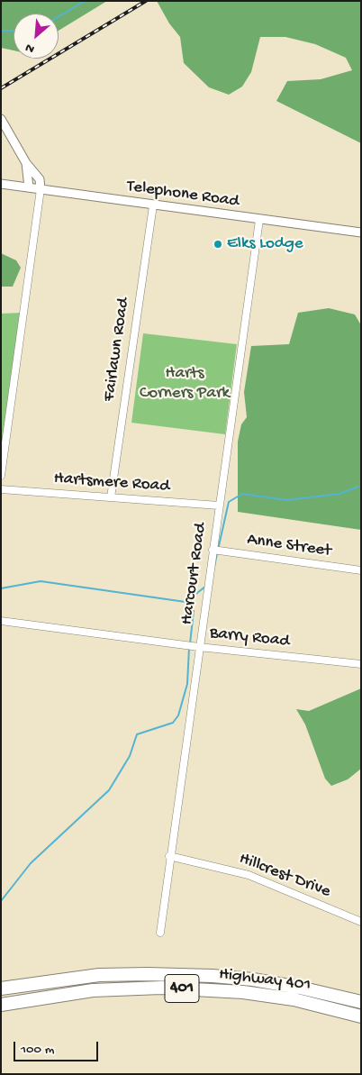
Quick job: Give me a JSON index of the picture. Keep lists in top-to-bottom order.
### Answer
{
  "streets": {
    "highway": ["Highway 401", "401"],
    "street": [
      "Telephone Road",
      "Fairlawn Road",
      "Hartsmere Road",
      "Anne Street",
      "Harcourt Road",
      "Barry Road",
      "Hillcrest Drive"
    ]
  },
  "crossings": [
    ["Telephone Road", "Fairlawn Road"],
    ["Telephone Road", "Harcourt Road"],
    ["Fairlawn Road", "Hartsmere Road"],
    ["Hartsmere Road", "Harcourt Road"],
    ["Anne Street", "Harcourt Road"],
    ["Harcourt Road", "Barry Road"],
    ["Harcourt Road", "Hillcrest Drive"]
  ],
  "parks": ["Harts Corners Park"],
  "places": ["Elks Lodge"],
  "scale_bar": "100 m",
  "north": "bottom left"
}
